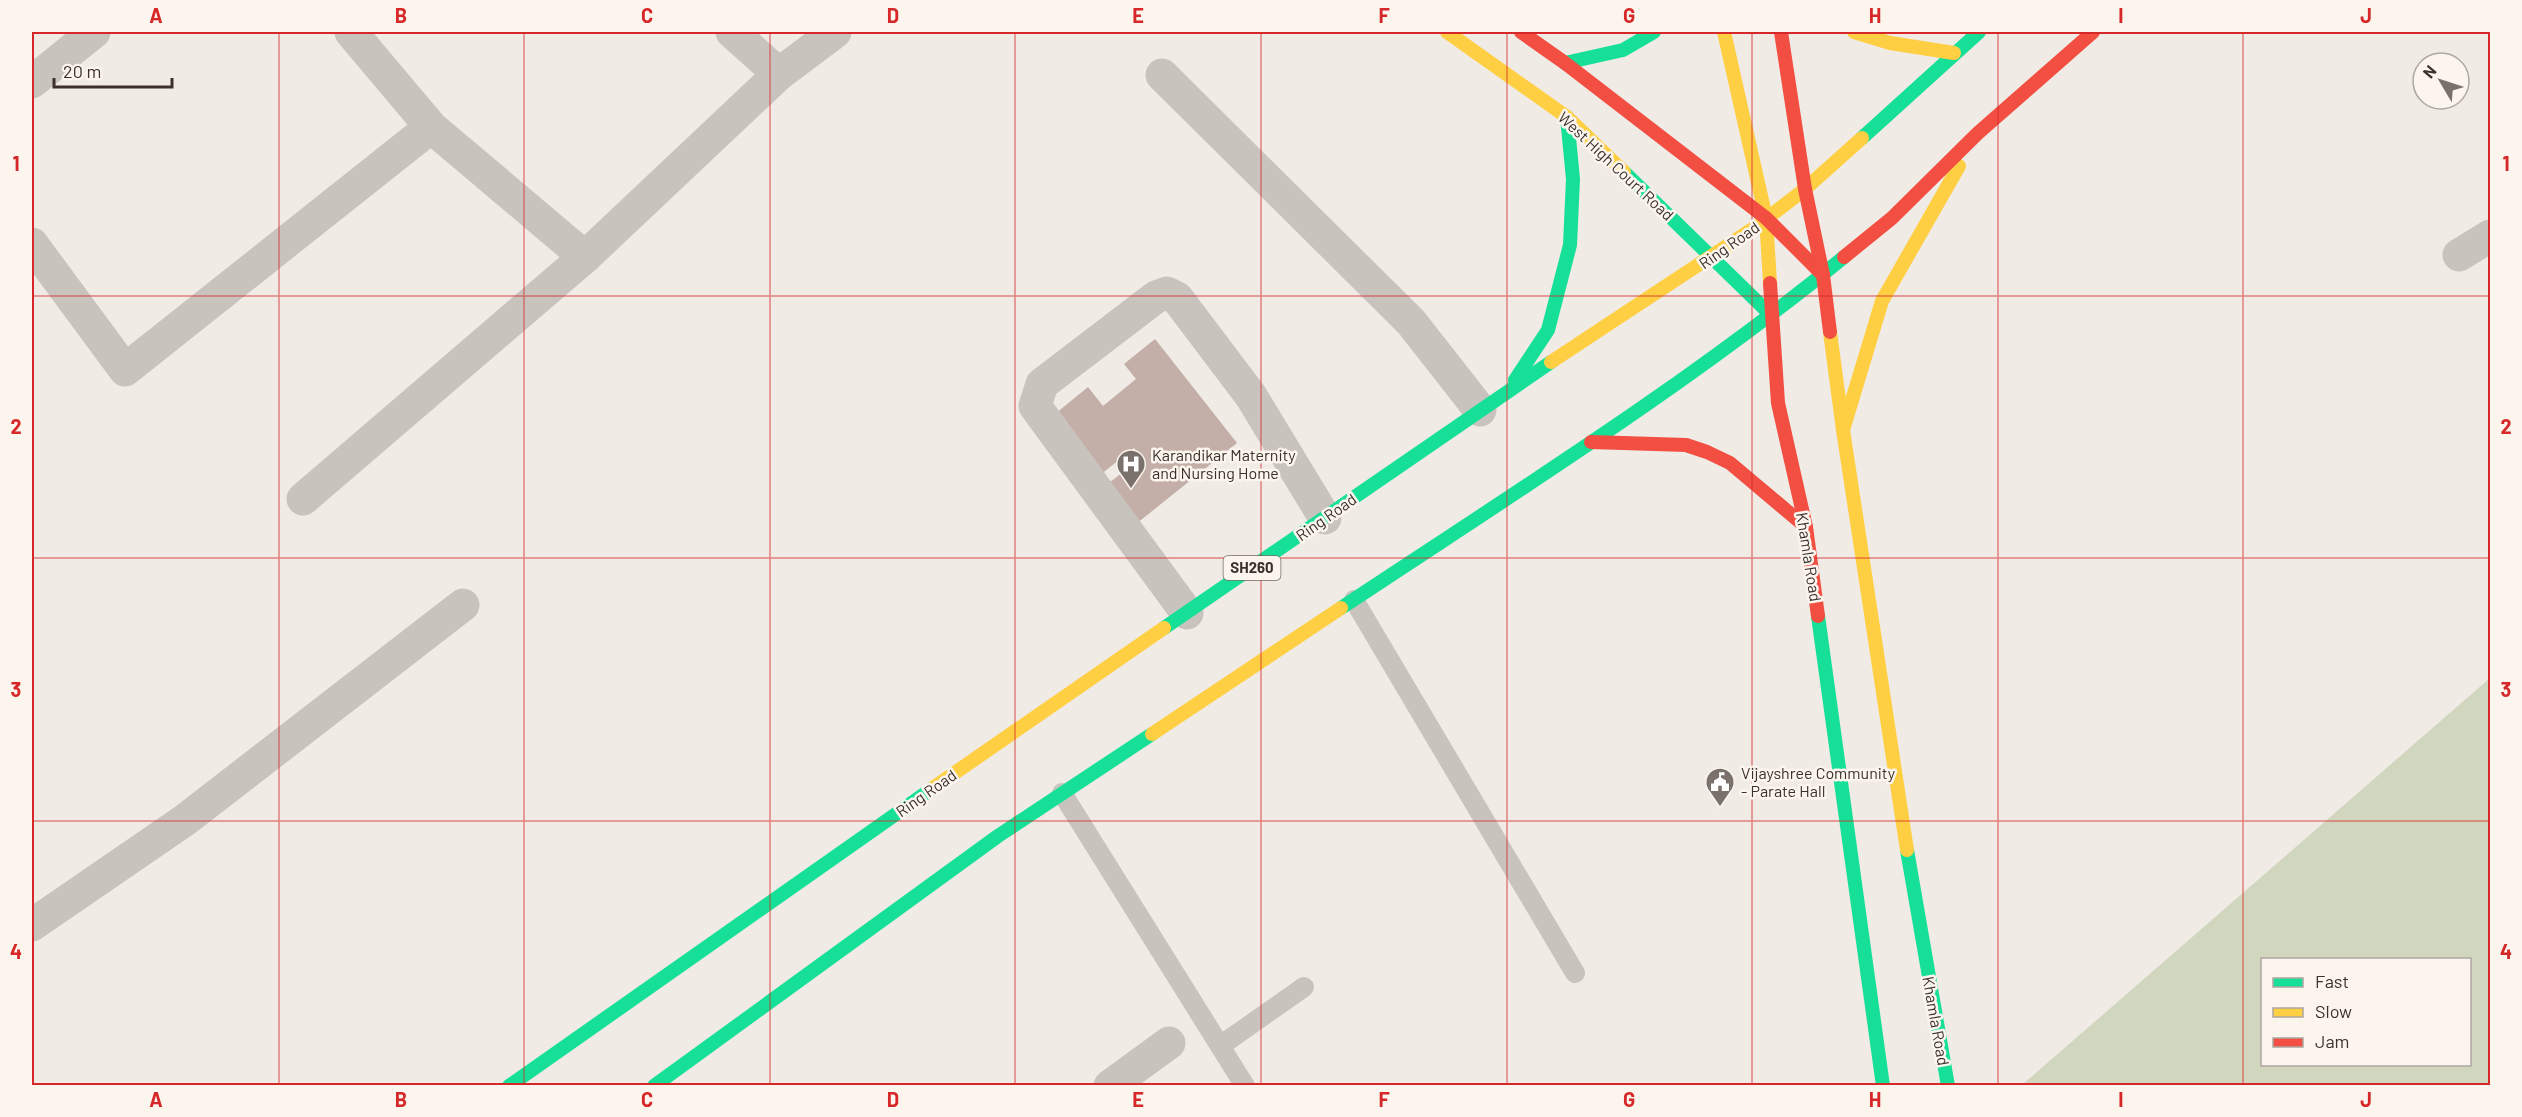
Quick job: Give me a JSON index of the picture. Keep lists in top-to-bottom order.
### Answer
{
  "streets": {
    "main road": [
      "West High Court Road",
      "Ring Road",
      "Khamla Road",
      "SH260"
    ]
  },
  "crossings": [
    ["West High Court Road", "Ring Road"],
    ["West High Court Road", "Khamla Road"],
    ["Ring Road", "Khamla Road"]
  ],
  "places": {
    "hospital": ["Karandikar Maternity and Nursing Home"],
    "public building": ["Vijayshree Community - Parate Hall"]
  },
  "legend": ["Fast", "Slow", "Jam"],
  "scale_bar": "20 m",
  "north": "top left",
  "grid": {
    "columns": [
      "A",
      "B",
      "C",
      "D",
      "E",
      "F",
      "G",
      "H",
      "I",
      "J"
    ],
    "rows": [
      "1",
      "2",
      "3",
      "4"
    ]
  }
}
